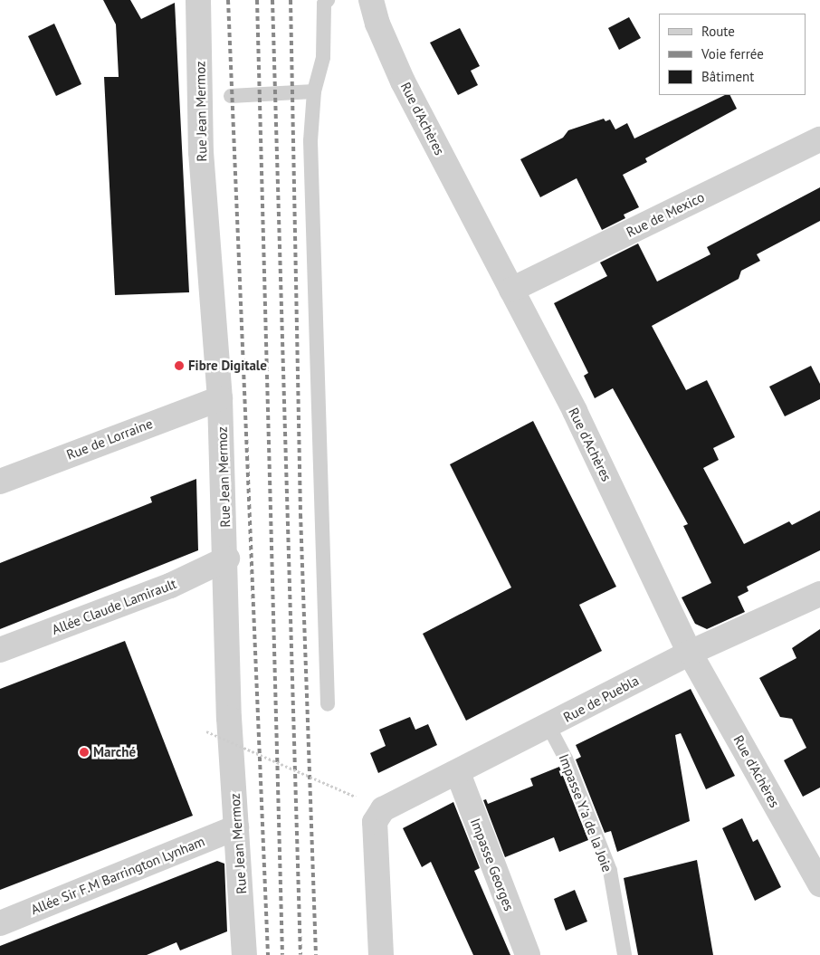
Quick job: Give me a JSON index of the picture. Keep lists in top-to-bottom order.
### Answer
{
  "streets": {
    "street": [
      "Rue Jean Mermoz",
      "Rue d'Achères",
      "Rue de Mexico",
      "Rue de Lorraine",
      "Allée Claude Lamirault",
      "Rue de Puebla",
      "Impasse Georges",
      "Allée Sir F.M Barrington Lynham"
    ],
    "lane": ["Impasse Y'a de la Joie"]
  },
  "crossings": [
    ["Rue Jean Mermoz", "Rue de Lorraine"],
    ["Rue Jean Mermoz", "Allée Claude Lamirault"],
    ["Rue Jean Mermoz", "Allée Sir F.M Barrington Lynham"],
    ["Rue d'Achères", "Rue de Mexico"],
    ["Rue d'Achères", "Rue de Puebla"],
    ["Rue de Puebla", "Impasse Y'a de la Joie"],
    ["Rue de Puebla", "Impasse Georges"]
  ],
  "places": ["Fibre Digitale", "Marché"],
  "legend": ["Route", "Voie ferrée", "Bâtiment"]
}
